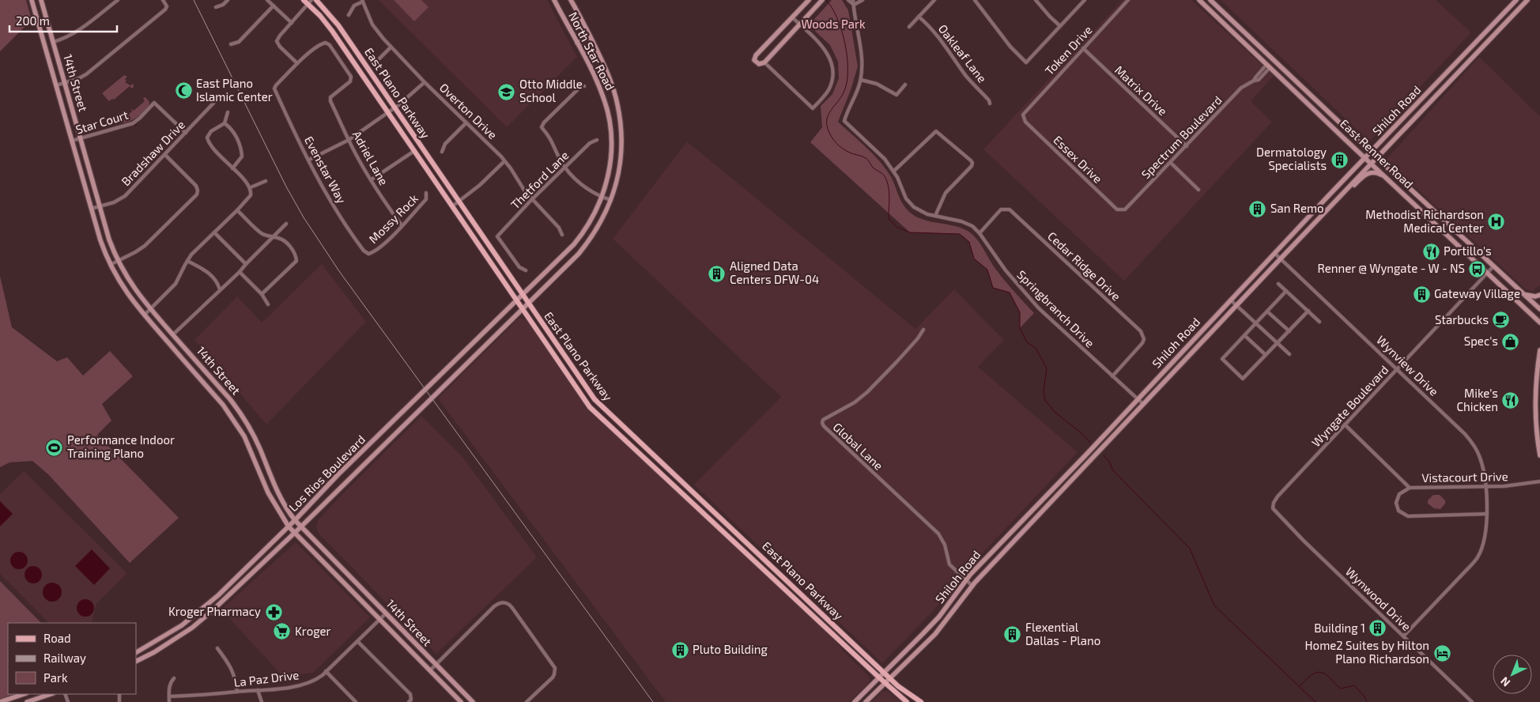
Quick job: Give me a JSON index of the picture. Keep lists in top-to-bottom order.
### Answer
{
  "streets": {
    "main road": [
      "North Star Road",
      "14th Street",
      "East Plano Parkway",
      "Shiloh Road",
      "East Renner Road",
      "Los Rios Boulevard"
    ],
    "street": [
      "Token Drive",
      "Oakleaf Lane",
      "Matrix Drive",
      "Overton Drive",
      "Star Court",
      "Spectrum Boulevard",
      "Bradshaw Drive",
      "Adriel Lane",
      "Essex Drive",
      "Evenstar Way",
      "Thetford Lane",
      "Mossy Rock",
      "Cedar Ridge Drive",
      "Springbranch Drive",
      "Wynview Drive",
      "Wyngate Boulevard",
      "Global Lane",
      "Vistacourt Drive",
      "Wynwood Drive",
      "La Paz Drive"
    ]
  },
  "crossings": [
    ["Token Drive", "Matrix Drive"],
    ["Token Drive", "Essex Drive"],
    ["North Star Road", "East Plano Parkway"],
    ["North Star Road", "Los Rios Boulevard"],
    ["14th Street", "Star Court"],
    ["14th Street", "Bradshaw Drive"],
    ["14th Street", "Los Rios Boulevard"],
    ["14th Street", "La Paz Drive"],
    ["Matrix Drive", "Spectrum Boulevard"],
    ["East Plano Parkway", "Shiloh Road"],
    ["East Plano Parkway", "Los Rios Boulevard"],
    ["Shiloh Road", "East Renner Road"],
    ["Shiloh Road", "Springbranch Drive"],
    ["Shiloh Road", "Wynview Drive"],
    ["Shiloh Road", "Global Lane"],
    ["Overton Drive", "Thetford Lane"],
    ["Star Court", "Bradshaw Drive"],
    ["Spectrum Boulevard", "East Renner Road"],
    ["Spectrum Boulevard", "Essex Drive"],
    ["East Renner Road", "Wyngate Boulevard"],
    ["Adriel Lane", "Evenstar Way"],
    ["Adriel Lane", "Mossy Rock"],
    ["Evenstar Way", "Mossy Rock"],
    ["Cedar Ridge Drive", "Springbranch Drive"],
    ["Wynview Drive", "Wyngate Boulevard"],
    ["Wynview Drive", "Vistacourt Drive"],
    ["Wynview Drive", "Wynwood Drive"],
    ["Wyngate Boulevard", "Vistacourt Drive"],
    ["Wyngate Boulevard", "Wynwood Drive"]
  ],
  "parks": ["Woods Park"],
  "places": {
    "mosque": ["East Plano Islamic Center"],
    "school or university": ["Otto Middle School"],
    "building": [
      "Dermatology Specialists",
      "San Remo",
      "Aligned Data Centers DFW-04",
      "Gateway Village",
      "Building 1",
      "Flexential Dallas - Plano",
      "Pluto Building"
    ],
    "hospital": ["Methodist Richardson Medical Center"],
    "restaurant": ["Portillo's", "Mike's Chicken"],
    "bus stop": ["Renner @ Wyngate - W - NS"],
    "cafe": ["Starbucks"],
    "shop": ["Spec's"],
    "sports": ["Performance Indoor Training Plano"],
    "pharmacy": ["Kroger Pharmacy"],
    "supermarket": ["Kroger"],
    "hotel": ["Home2 Suites by Hilton Plano Richardson"]
  },
  "legend": ["Road", "Railway", "Park"],
  "scale_bar": "200 m",
  "north": "bottom left"
}
